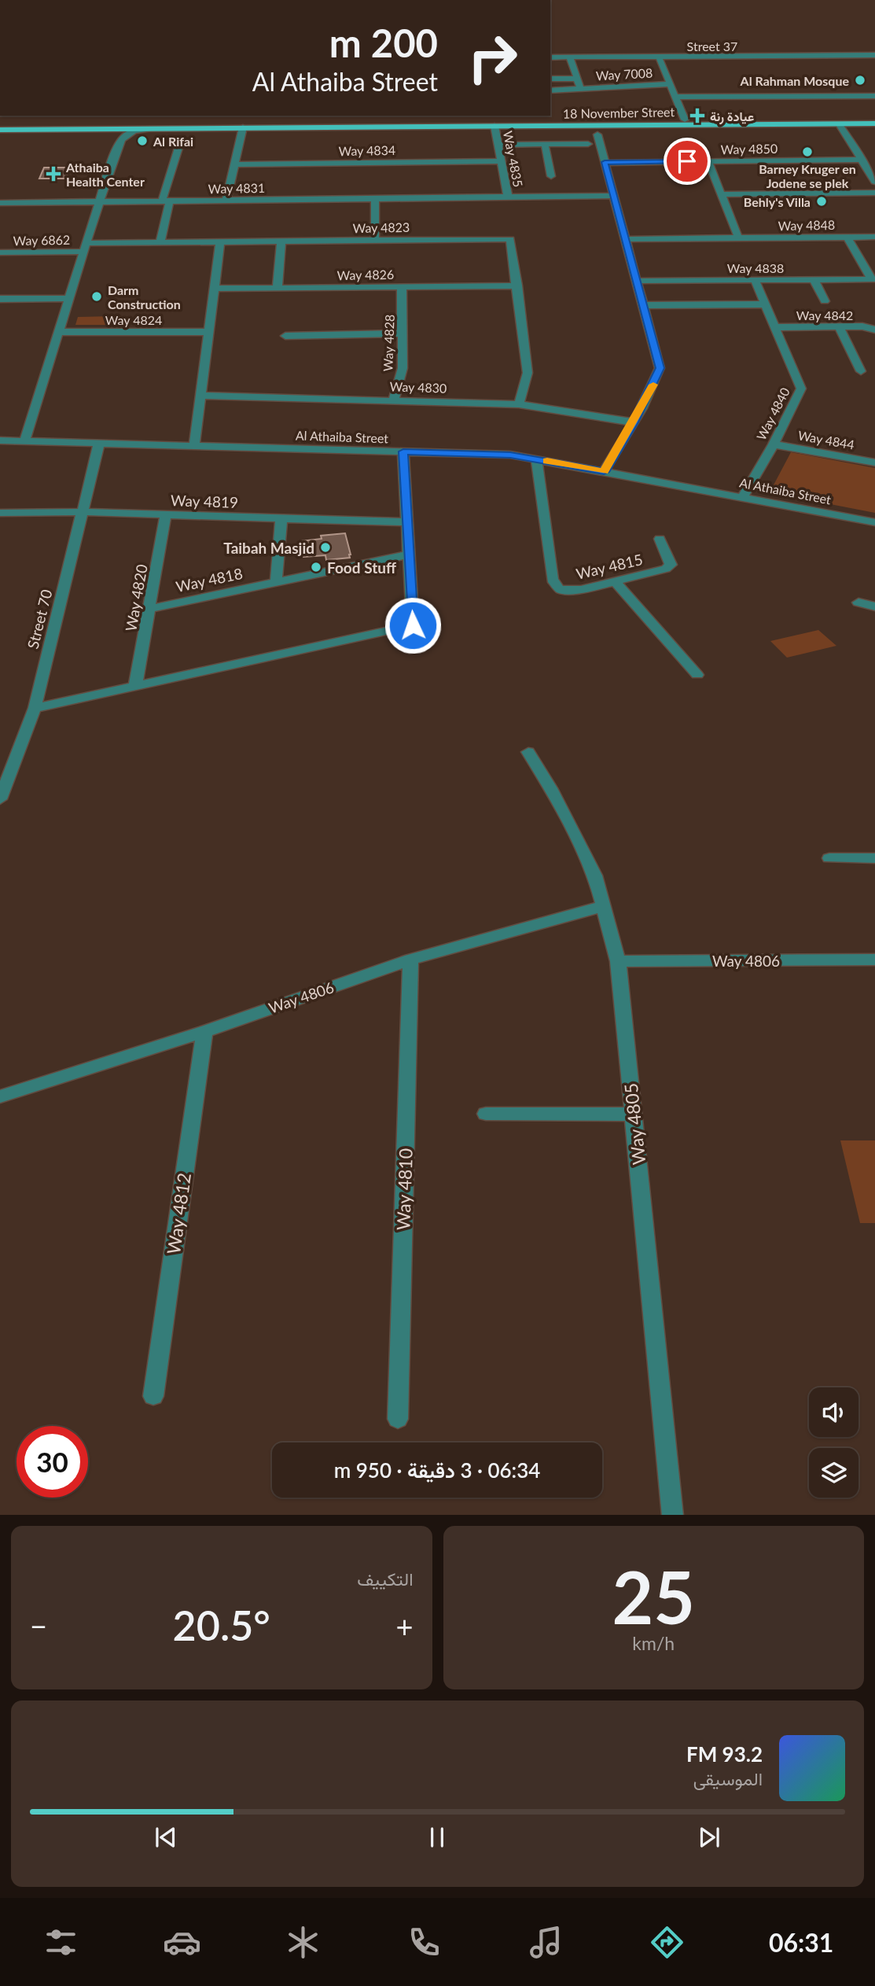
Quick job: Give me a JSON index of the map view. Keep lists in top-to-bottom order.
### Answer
{
  "streets": {
    "main road": ["18 November Street"],
    "street": [
      "Street 37",
      "Way 7008",
      "Way 4850",
      "Way 4834",
      "Way 4835",
      "Way 4831",
      "Way 4848",
      "Way 4823",
      "Way 6862",
      "Way 4838",
      "Way 4826",
      "Way 4842",
      "Way 4824",
      "Way 4828",
      "Way 4830",
      "Way 4840",
      "Al Athaiba Street",
      "Way 4844",
      "Way 4819",
      "Way 4815",
      "Way 4818",
      "Way 4820",
      "Street 70",
      "Way 4806",
      "Way 4805",
      "Way 4810",
      "Way 4812"
    ]
  },
  "crossings": [
    ["Street 37", "Way 7008"],
    ["18 November Street", "Way 4835"],
    ["Way 4834", "Way 4835"],
    ["Way 4835", "Way 4831"],
    ["Way 4823", "Way 6862"],
    ["Way 4823", "Way 4826"],
    ["Way 4823", "Way 4830"],
    ["Way 4838", "Way 4840"],
    ["Way 4826", "Way 4828"],
    ["Way 4842", "Way 4840"],
    ["Way 4828", "Way 4830"],
    ["Way 4840", "Al Athaiba Street"],
    ["Way 4840", "Way 4844"],
    ["Al Athaiba Street", "Way 4815"],
    ["Al Athaiba Street", "Street 70"],
    ["Way 4819", "Way 4820"],
    ["Way 4819", "Street 70"],
    ["Way 4818", "Way 4820"],
    ["Way 4806", "Way 4805"],
    ["Way 4806", "Way 4810"],
    ["Way 4806", "Way 4812"]
  ],
  "places": {
    "other": [
      "Al Rahman Mosque",
      "Al Rifai",
      "Barney Kruger en Jodene se plek",
      "Behly's Villa",
      "Darm Construction",
      "Taibah Masjid",
      "Food Stuff"
    ],
    "health": ["عيادة رنة", "Athaiba Health Center"]
  },
  "page": {
    "turn": ["200 m", "Al Athaiba Street"],
    "limit": "30",
    "trip": "06:34 · 3 دقيقة · 950 m",
    "tile": [
      ["25", "km/h"],
      "التكييف"
    ],
    "heat": ["−", "20.5°", "+"],
    "song": ["93.2 FM", "الموسيقى"],
    "tabs": "06:31"
  }
}
